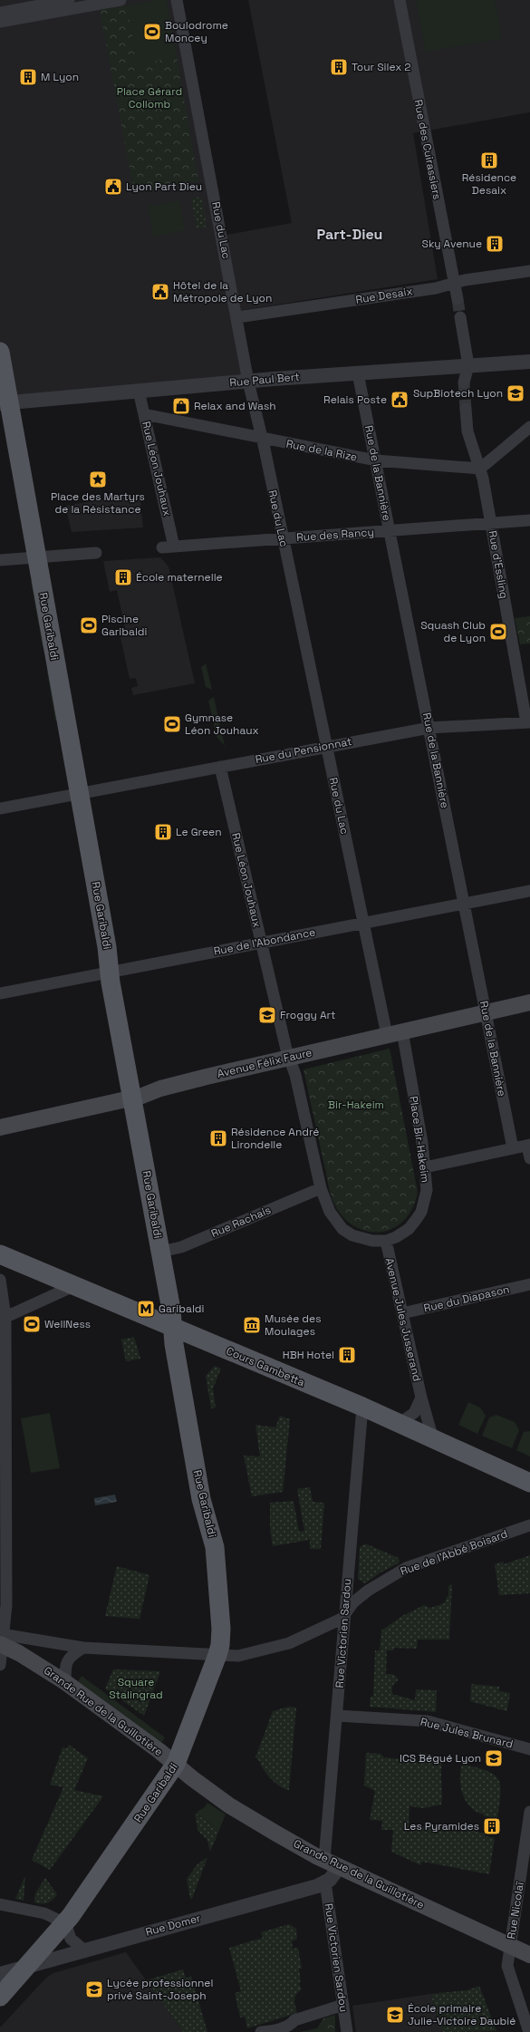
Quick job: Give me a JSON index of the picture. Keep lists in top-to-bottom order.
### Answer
{
  "streets": {
    "main road": [
      "Rue Garibaldi",
      "Avenue Félix Faure",
      "Cours Gambetta",
      "Grande Rue de la Guillotière"
    ],
    "street": [
      "Rue des Cuirassiers",
      "Rue du Lac",
      "Rue Desaix",
      "Rue Paul Bert",
      "Rue de la Rize",
      "Rue Léon Jouhaux",
      "Rue de la Bannière",
      "Rue des Rancy",
      "Rue d'Essling",
      "Rue du Pensionnat",
      "Rue de l'Abondance",
      "Place Bir-Hakeim",
      "Rue Rachais",
      "Rue du Diapason",
      "Avenue Jules Jusserand",
      "Rue de l'Abbé Boisard",
      "Rue Victorien Sardou",
      "Rue Jules Brunard",
      "Rue Nicolaï",
      "Rue Domer"
    ]
  },
  "crossings": [
    ["Rue des Cuirassiers", "Rue Desaix"],
    ["Rue du Lac", "Rue Desaix"],
    ["Rue du Lac", "Rue Paul Bert"],
    ["Rue du Lac", "Rue de la Rize"],
    ["Rue du Lac", "Rue des Rancy"],
    ["Rue du Lac", "Rue du Pensionnat"],
    ["Rue du Lac", "Rue de l'Abondance"],
    ["Rue du Lac", "Avenue Félix Faure"],
    ["Rue du Lac", "Place Bir-Hakeim"],
    ["Rue Paul Bert", "Rue Léon Jouhaux"],
    ["Rue Paul Bert", "Rue de la Bannière"],
    ["Rue Paul Bert", "Rue Garibaldi"],
    ["Rue de la Rize", "Rue Léon Jouhaux"],
    ["Rue de la Rize", "Rue de la Bannière"],
    ["Rue de la Rize", "Rue d'Essling"],
    ["Rue Léon Jouhaux", "Rue des Rancy"],
    ["Rue Léon Jouhaux", "Rue du Pensionnat"],
    ["Rue Léon Jouhaux", "Rue de l'Abondance"],
    ["Rue Léon Jouhaux", "Avenue Félix Faure"],
    ["Rue de la Bannière", "Rue des Rancy"],
    ["Rue de la Bannière", "Rue du Pensionnat"],
    ["Rue de la Bannière", "Rue de l'Abondance"],
    ["Rue de la Bannière", "Avenue Félix Faure"],
    ["Rue des Rancy", "Rue d'Essling"],
    ["Rue d'Essling", "Rue du Pensionnat"],
    ["Rue Garibaldi", "Rue du Pensionnat"],
    ["Rue Garibaldi", "Rue de l'Abondance"],
    ["Rue Garibaldi", "Avenue Félix Faure"],
    ["Rue Garibaldi", "Rue Rachais"],
    ["Rue Garibaldi", "Cours Gambetta"],
    ["Rue Garibaldi", "Rue de l'Abbé Boisard"],
    ["Rue Garibaldi", "Grande Rue de la Guillotière"],
    ["Rue Garibaldi", "Rue Domer"],
    ["Avenue Félix Faure", "Place Bir-Hakeim"],
    ["Place Bir-Hakeim", "Avenue Jules Jusserand"],
    ["Rue du Diapason", "Avenue Jules Jusserand"],
    ["Avenue Jules Jusserand", "Cours Gambetta"],
    ["Cours Gambetta", "Rue Victorien Sardou"],
    ["Rue de l'Abbé Boisard", "Rue Victorien Sardou"],
    ["Rue Victorien Sardou", "Grande Rue de la Guillotière"],
    ["Rue Victorien Sardou", "Rue Jules Brunard"],
    ["Rue Victorien Sardou", "Rue Domer"],
    ["Grande Rue de la Guillotière", "Rue Nicolaï"]
  ],
  "districts": ["Part-Dieu"],
  "parks": ["Place Gérard Collomb", "Bir-Hakeim", "Square Stalingrad"],
  "places": {
    "sports": [
      "Boulodrome Moncey",
      "Piscine Garibaldi",
      "Squash Club de Lyon",
      "Gymnase Léon Jouhaux",
      "WellNess"
    ],
    "building": [
      "Tour Silex 2",
      "M Lyon",
      "Résidence Desaix",
      "Sky Avenue",
      "École maternelle",
      "Le Green",
      "Résidence André Lirondelle",
      "HBH Hotel",
      "Les Pyramides"
    ],
    "public building": ["Lyon Part Dieu", "Hôtel de la Métropole de Lyon", "Relais Poste"],
    "school or university": [
      "SupBiotech Lyon",
      "Froggy Art",
      "ICS Bégué Lyon",
      "Lycée professionnel privé Saint-Joseph",
      "École primaire Julie-Victoire Daubié"
    ],
    "shop": ["Relax and Wash"],
    "place": ["Place des Martyrs de la Résistance"],
    "metro station": ["Garibaldi"],
    "museum": ["Musée des Moulages"]
  }
}
